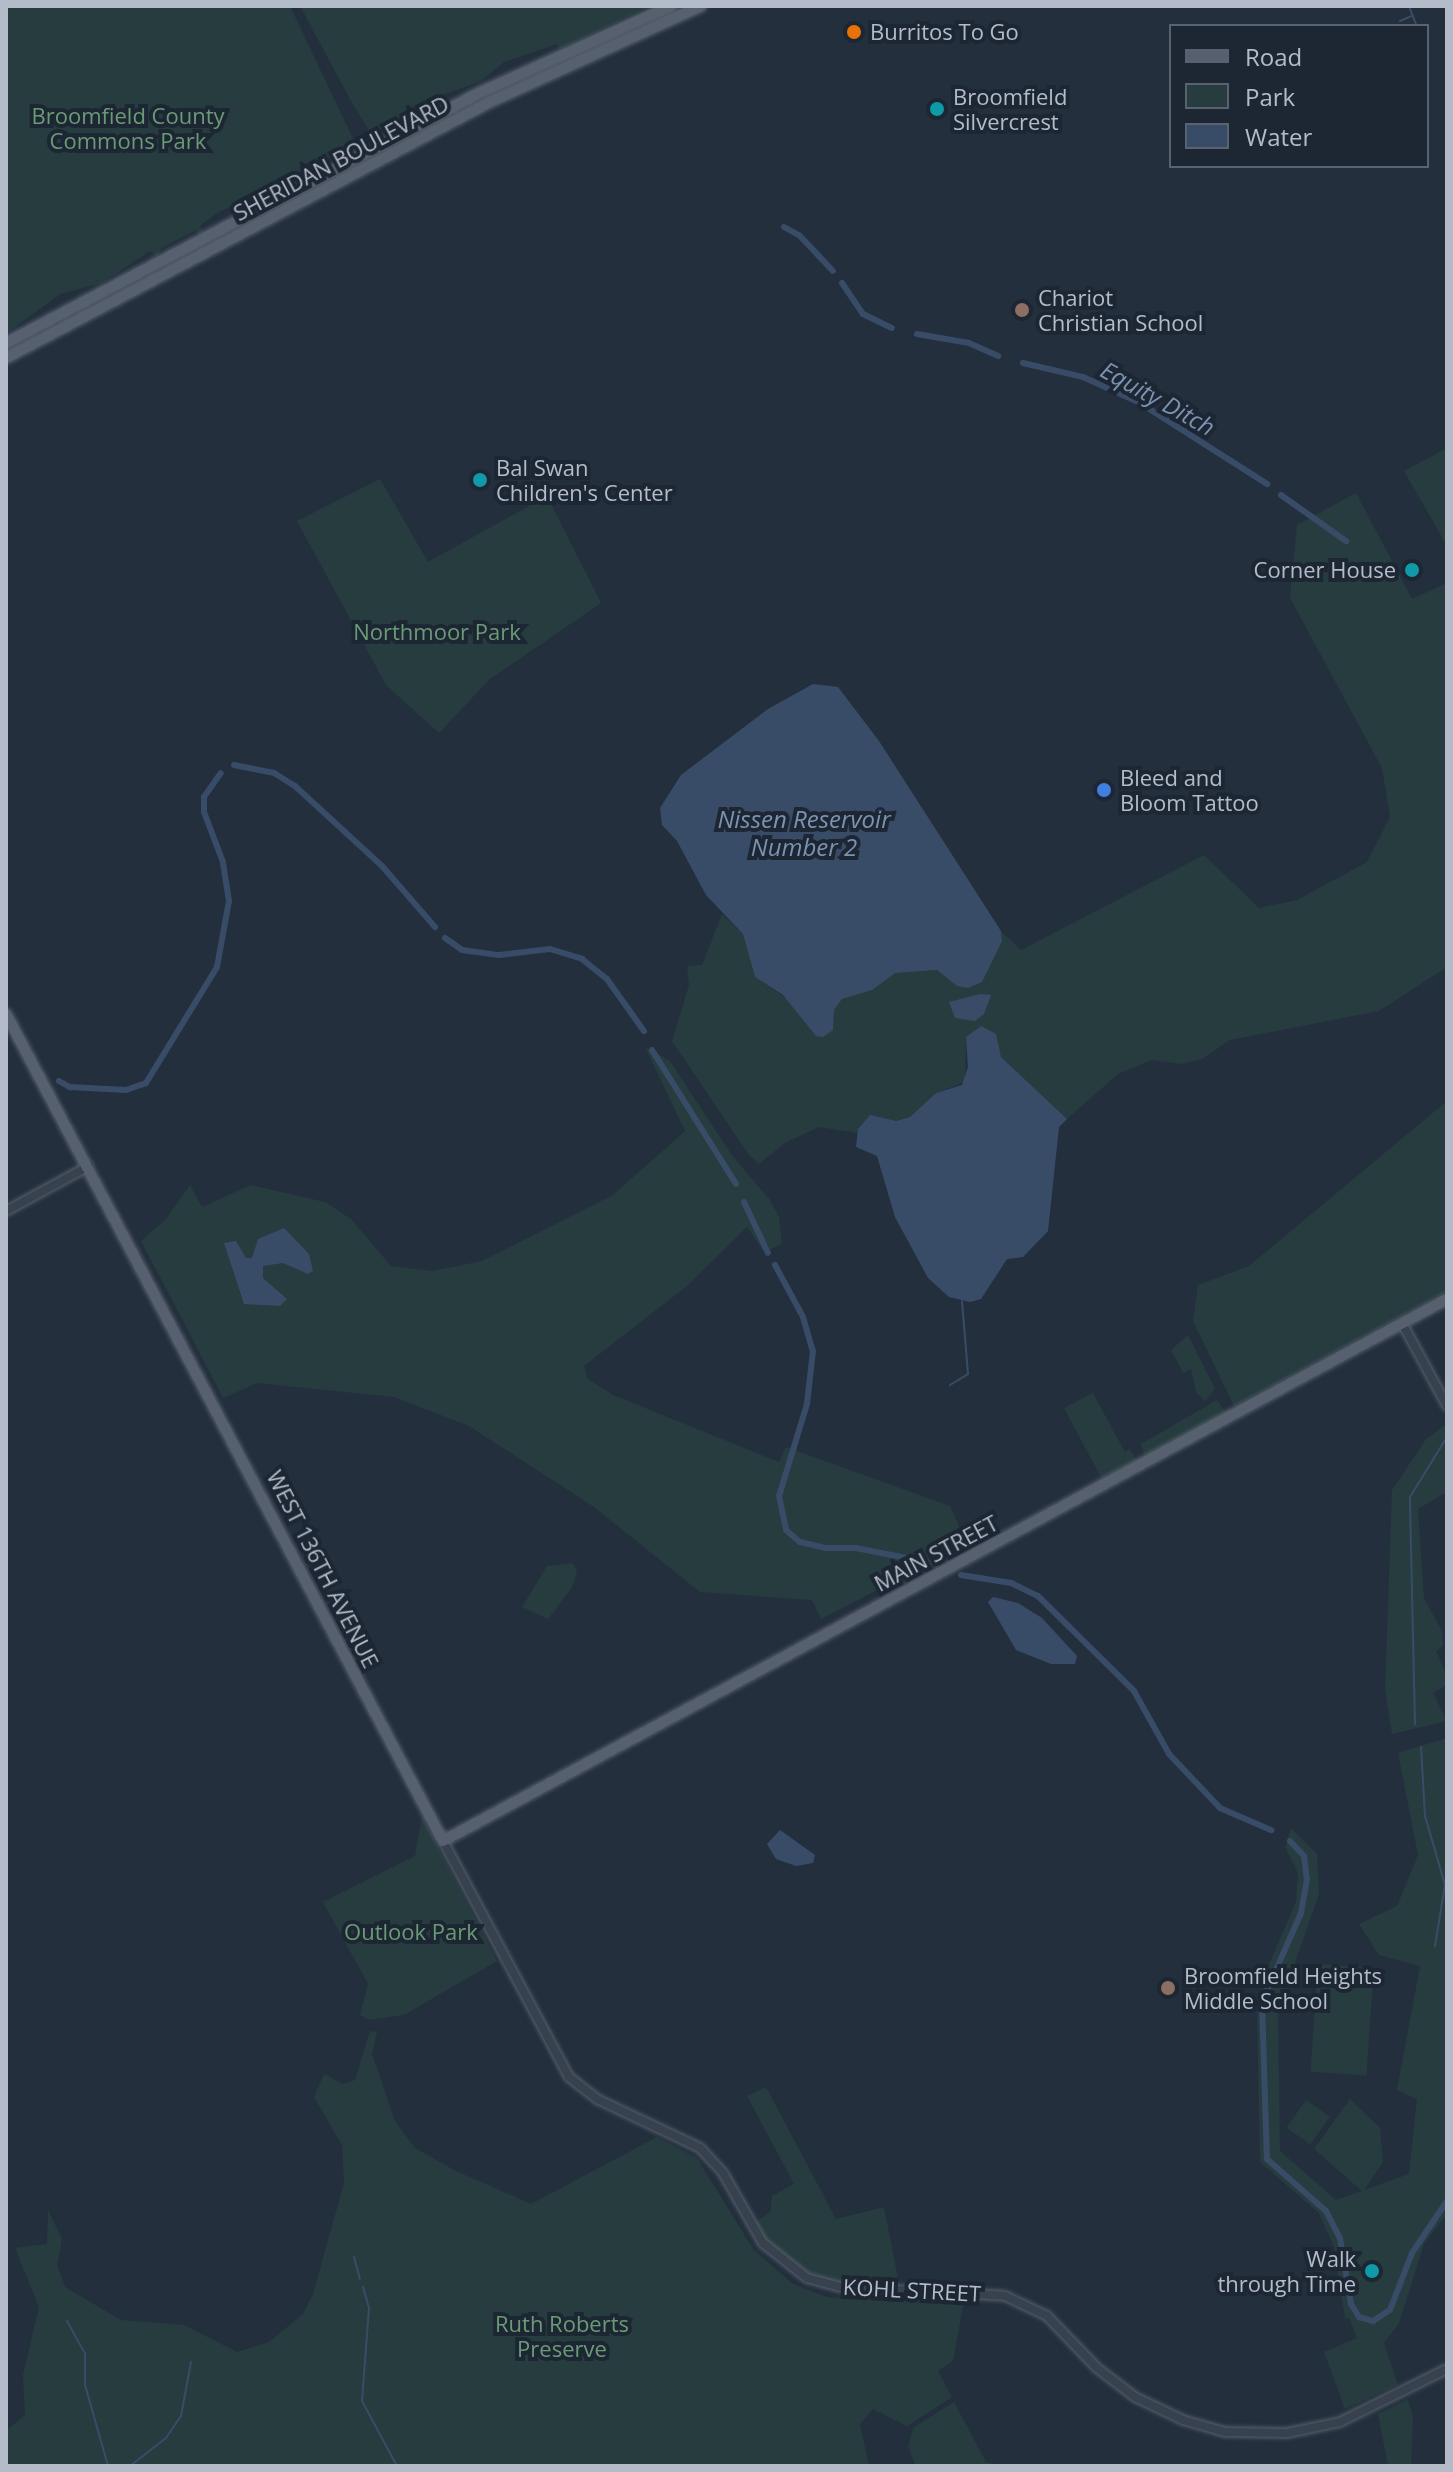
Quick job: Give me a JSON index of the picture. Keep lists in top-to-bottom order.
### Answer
{
  "streets": {
    "main road": ["SHERIDAN BOULEVARD", "MAIN STREET", "WEST 136TH AVENUE"],
    "street": ["KOHL STREET"]
  },
  "crossings": [
    ["MAIN STREET", "WEST 136TH AVENUE"],
    ["WEST 136TH AVENUE", "KOHL STREET"]
  ],
  "water": ["Equity Ditch", "Nissen Reservoir Number 2"],
  "parks": [
    "Broomfield County Commons Park",
    "Northmoor Park",
    "Outlook Park",
    "Ruth Roberts Preserve"
  ],
  "places": [
    "Burritos To Go",
    "Broomfield Silvercrest",
    "Chariot Christian School",
    "Bal Swan Children's Center",
    "Corner House",
    "Bleed and Bloom Tattoo",
    "Broomfield Heights Middle School",
    "Walk through Time"
  ],
  "legend": ["Road", "Park", "Water"]
}
